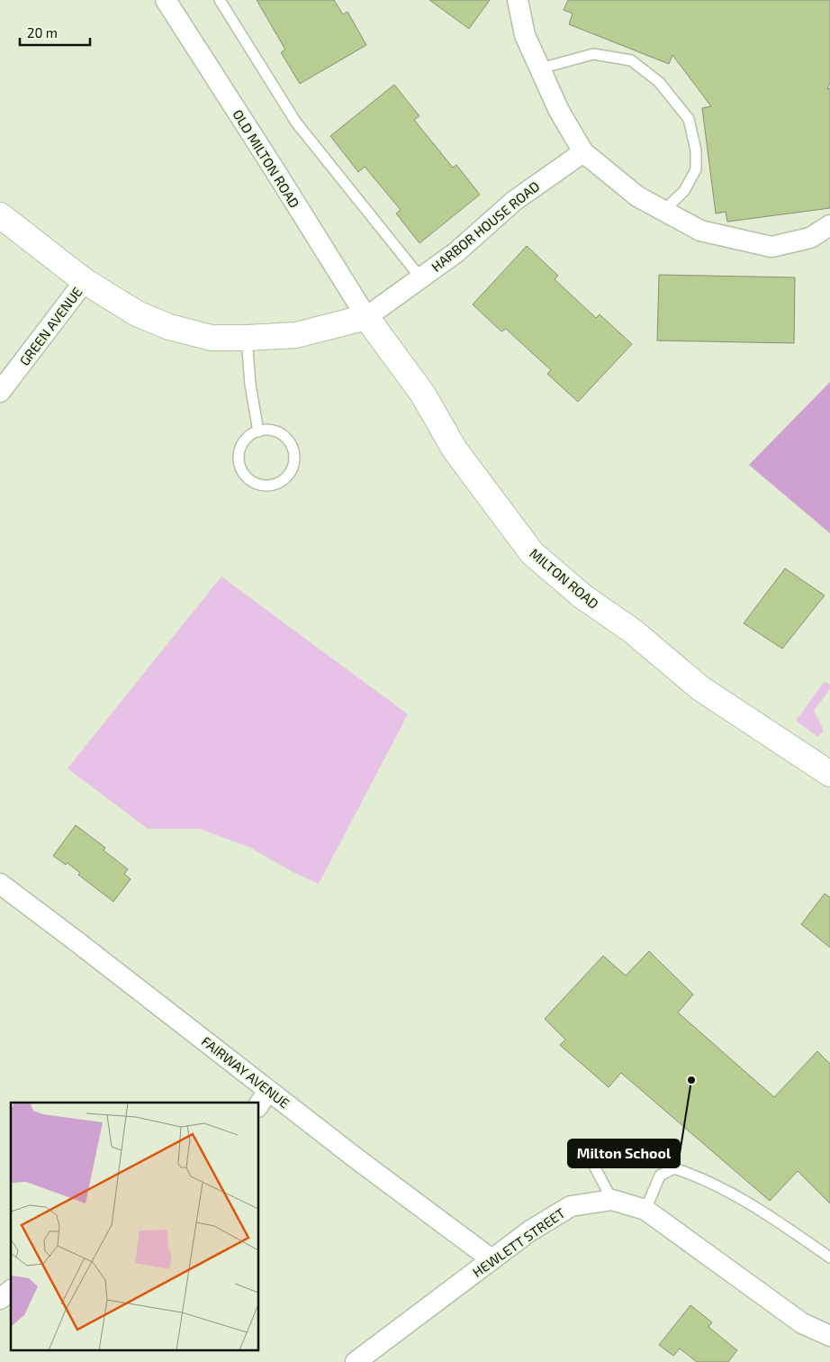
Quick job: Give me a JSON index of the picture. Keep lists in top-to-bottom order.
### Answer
{
  "streets": {
    "street": [
      "OLD MILTON ROAD",
      "HARBOR HOUSE ROAD",
      "GREEN AVENUE",
      "MILTON ROAD",
      "FAIRWAY AVENUE",
      "HEWLETT STREET"
    ]
  },
  "crossings": [
    ["OLD MILTON ROAD", "HARBOR HOUSE ROAD"],
    ["OLD MILTON ROAD", "MILTON ROAD"],
    ["HARBOR HOUSE ROAD", "MILTON ROAD"],
    ["FAIRWAY AVENUE", "HEWLETT STREET"]
  ],
  "places": ["Milton School"],
  "scale_bar": "20 m"
}
